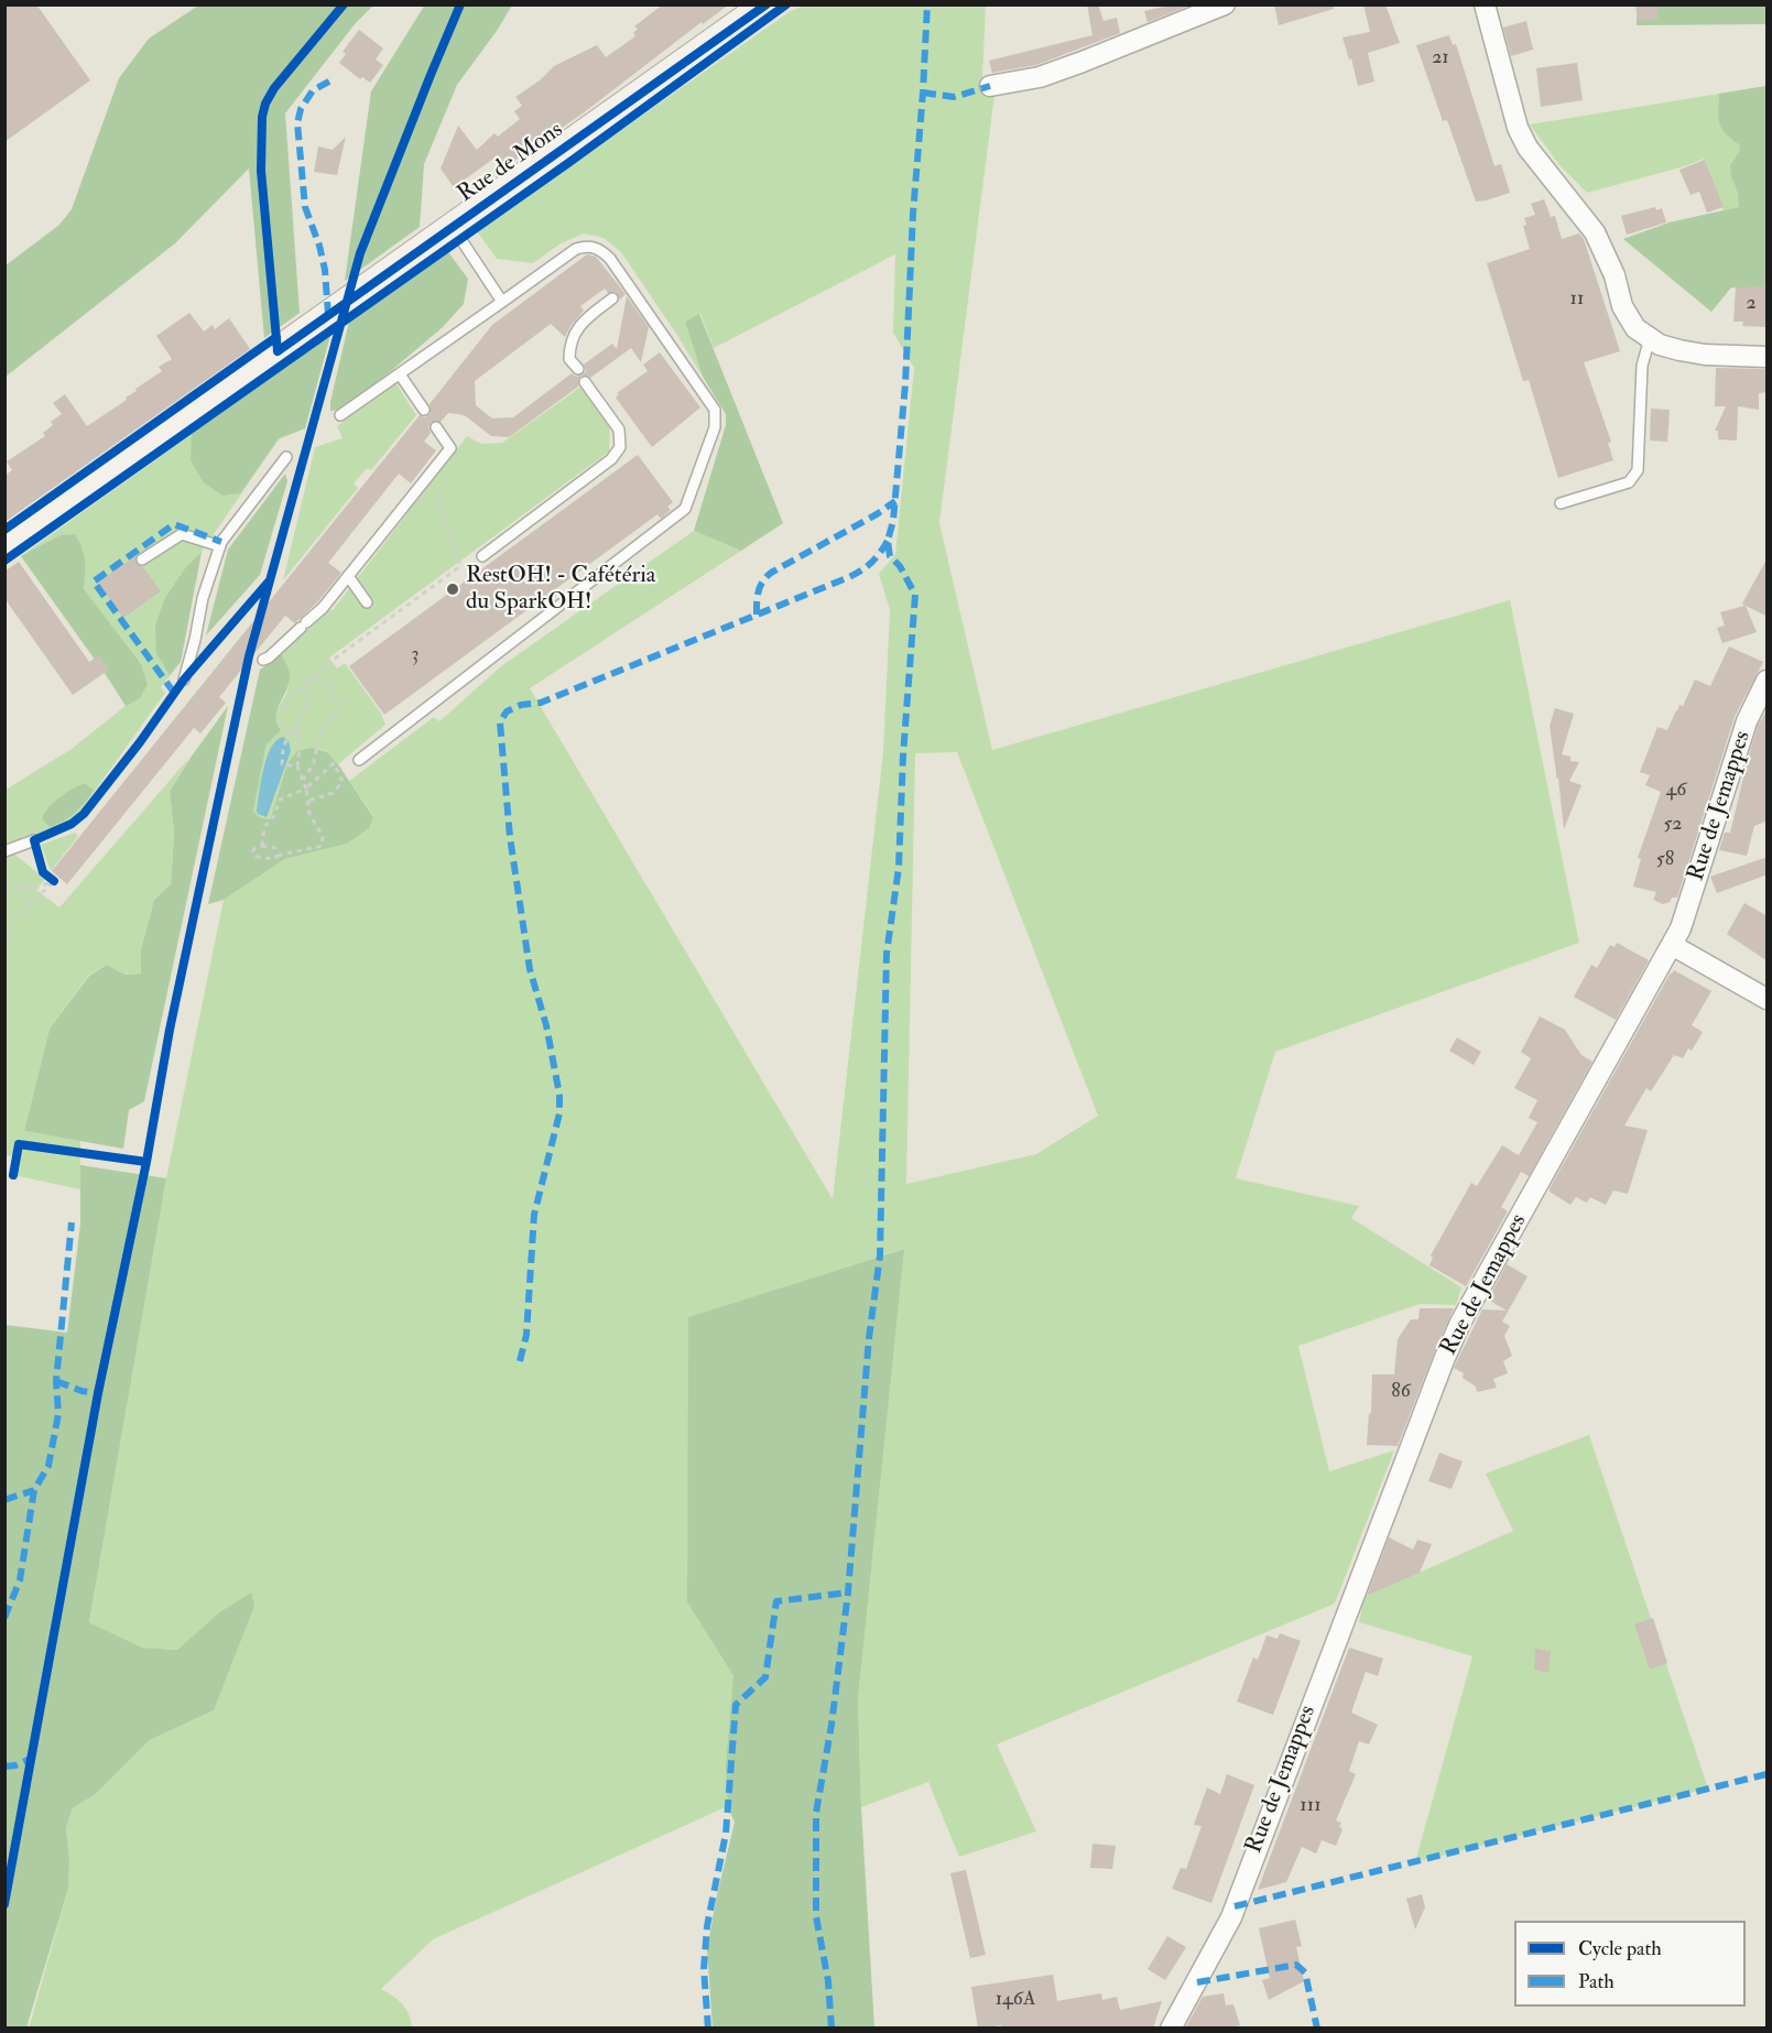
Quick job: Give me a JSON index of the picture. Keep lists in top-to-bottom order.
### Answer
{
  "streets": {
    "main road": ["Rue de Mons"],
    "street": ["Rue de Jemappes"]
  },
  "places": ["RestOH! - Cafétéria du SparkOH!"],
  "house_numbers": [
    "21",
    "11",
    "2",
    "3",
    "46",
    "52",
    "58",
    "86",
    "111",
    "146A"
  ],
  "legend": ["Cycle path", "Path"]
}
